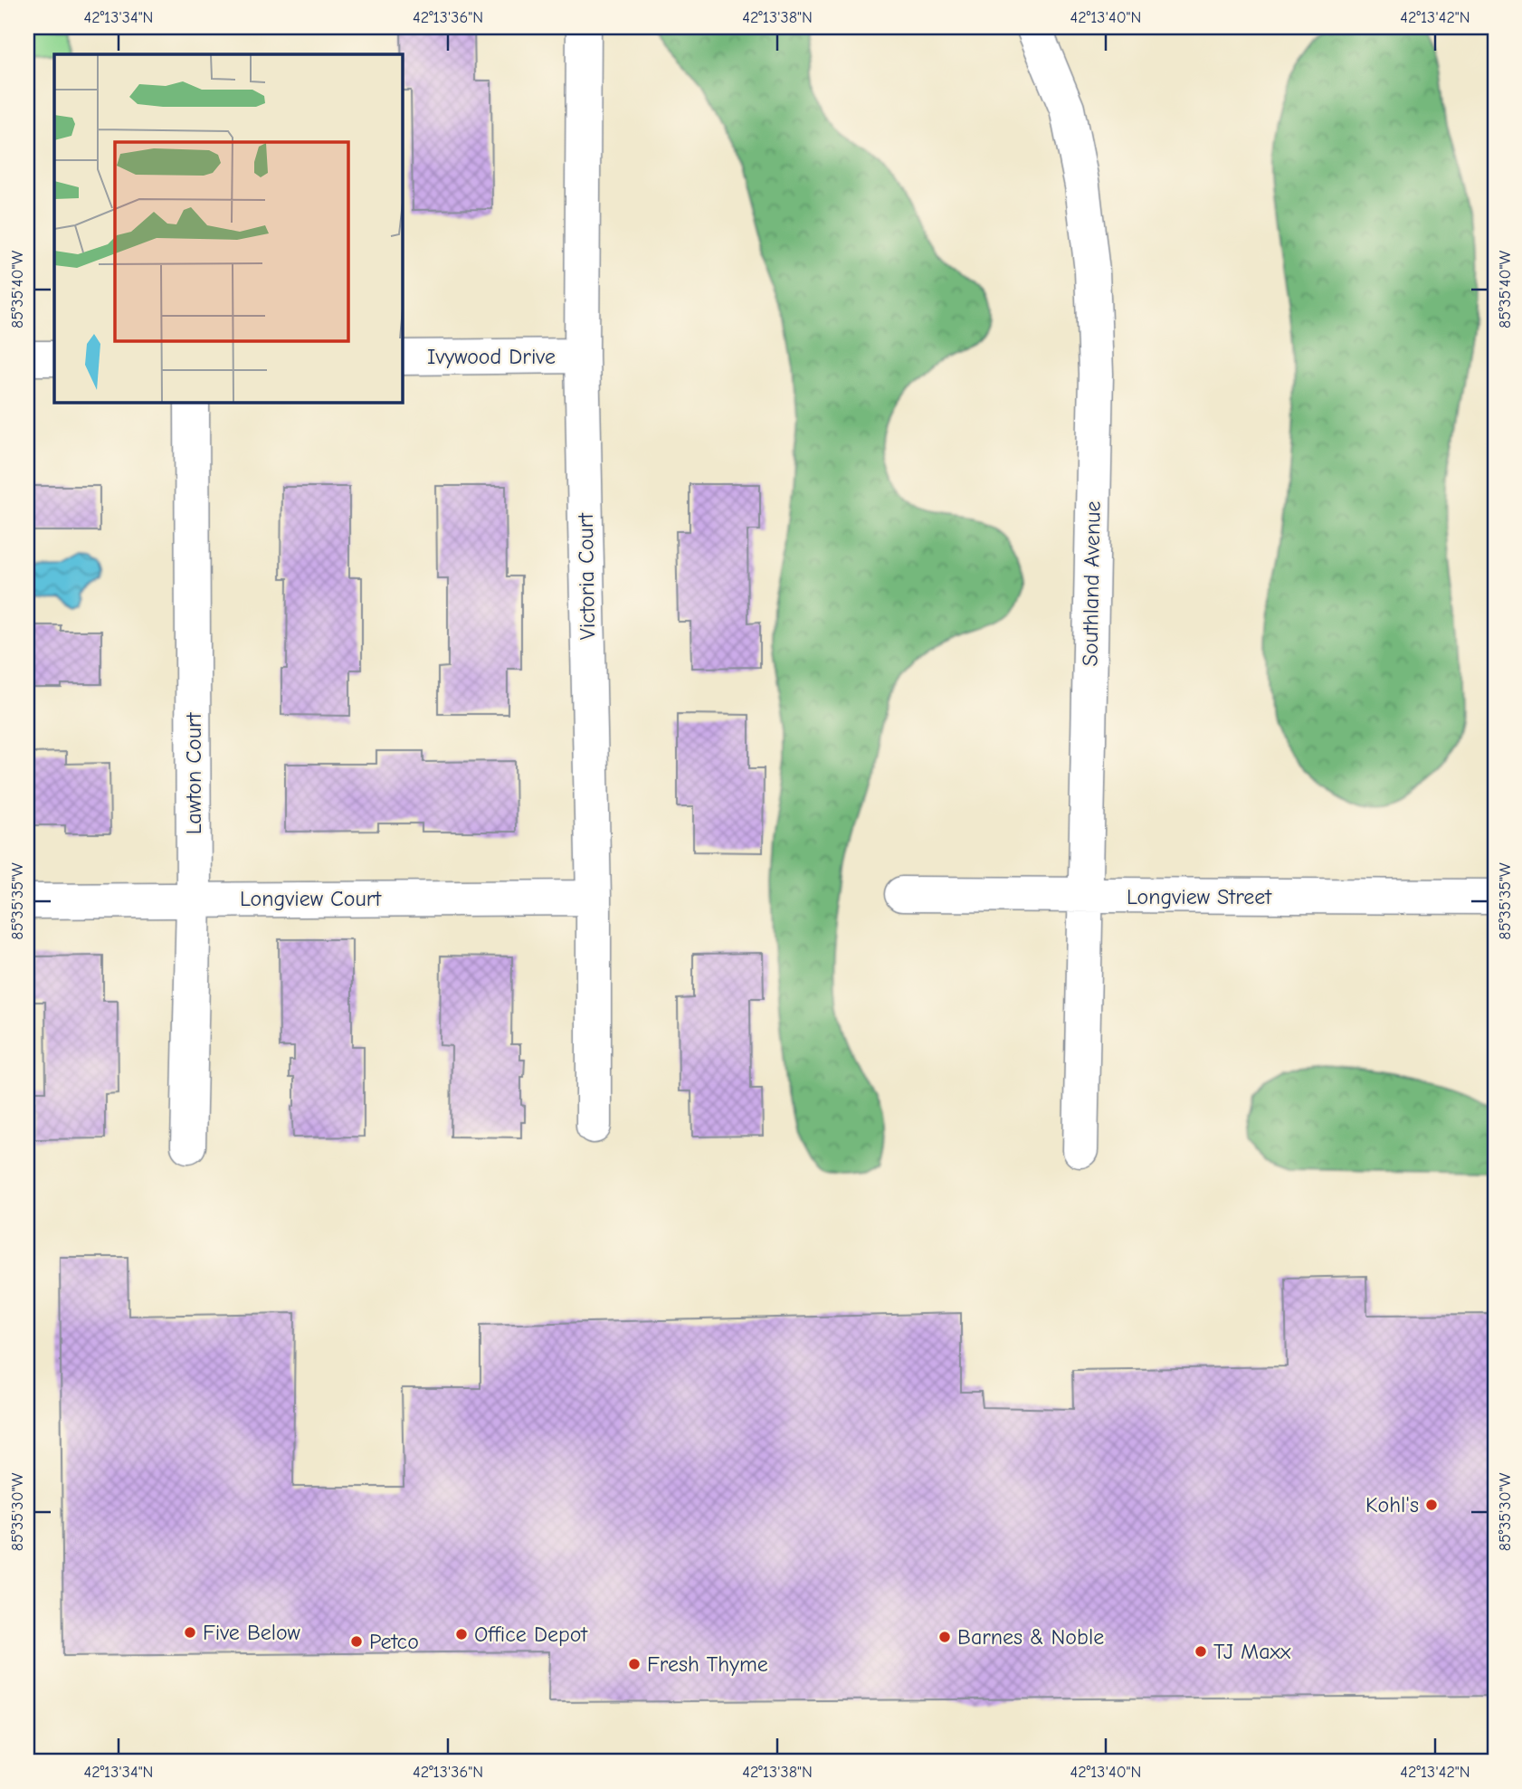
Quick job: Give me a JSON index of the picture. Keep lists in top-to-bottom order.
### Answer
{
  "streets": {
    "street": [
      "Ivywood Drive",
      "Victoria Court",
      "Southland Avenue",
      "Lawton Court",
      "Longview Street",
      "Longview Court"
    ]
  },
  "crossings": [
    ["Ivywood Drive", "Victoria Court"],
    ["Victoria Court", "Longview Court"],
    ["Southland Avenue", "Longview Street"],
    ["Lawton Court", "Longview Court"]
  ],
  "places": [
    "Kohl's",
    "Five Below",
    "Office Depot",
    "Barnes & Noble",
    "Petco",
    "TJ Maxx",
    "Fresh Thyme"
  ],
  "coordinates": [
    "42°13'34\"N",
    "42°13'36\"N",
    "42°13'38\"N",
    "42°13'40\"N",
    "42°13'42\"N",
    "85°35'40\"W",
    "85°35'35\"W",
    "85°35'30\"W"
  ]
}
